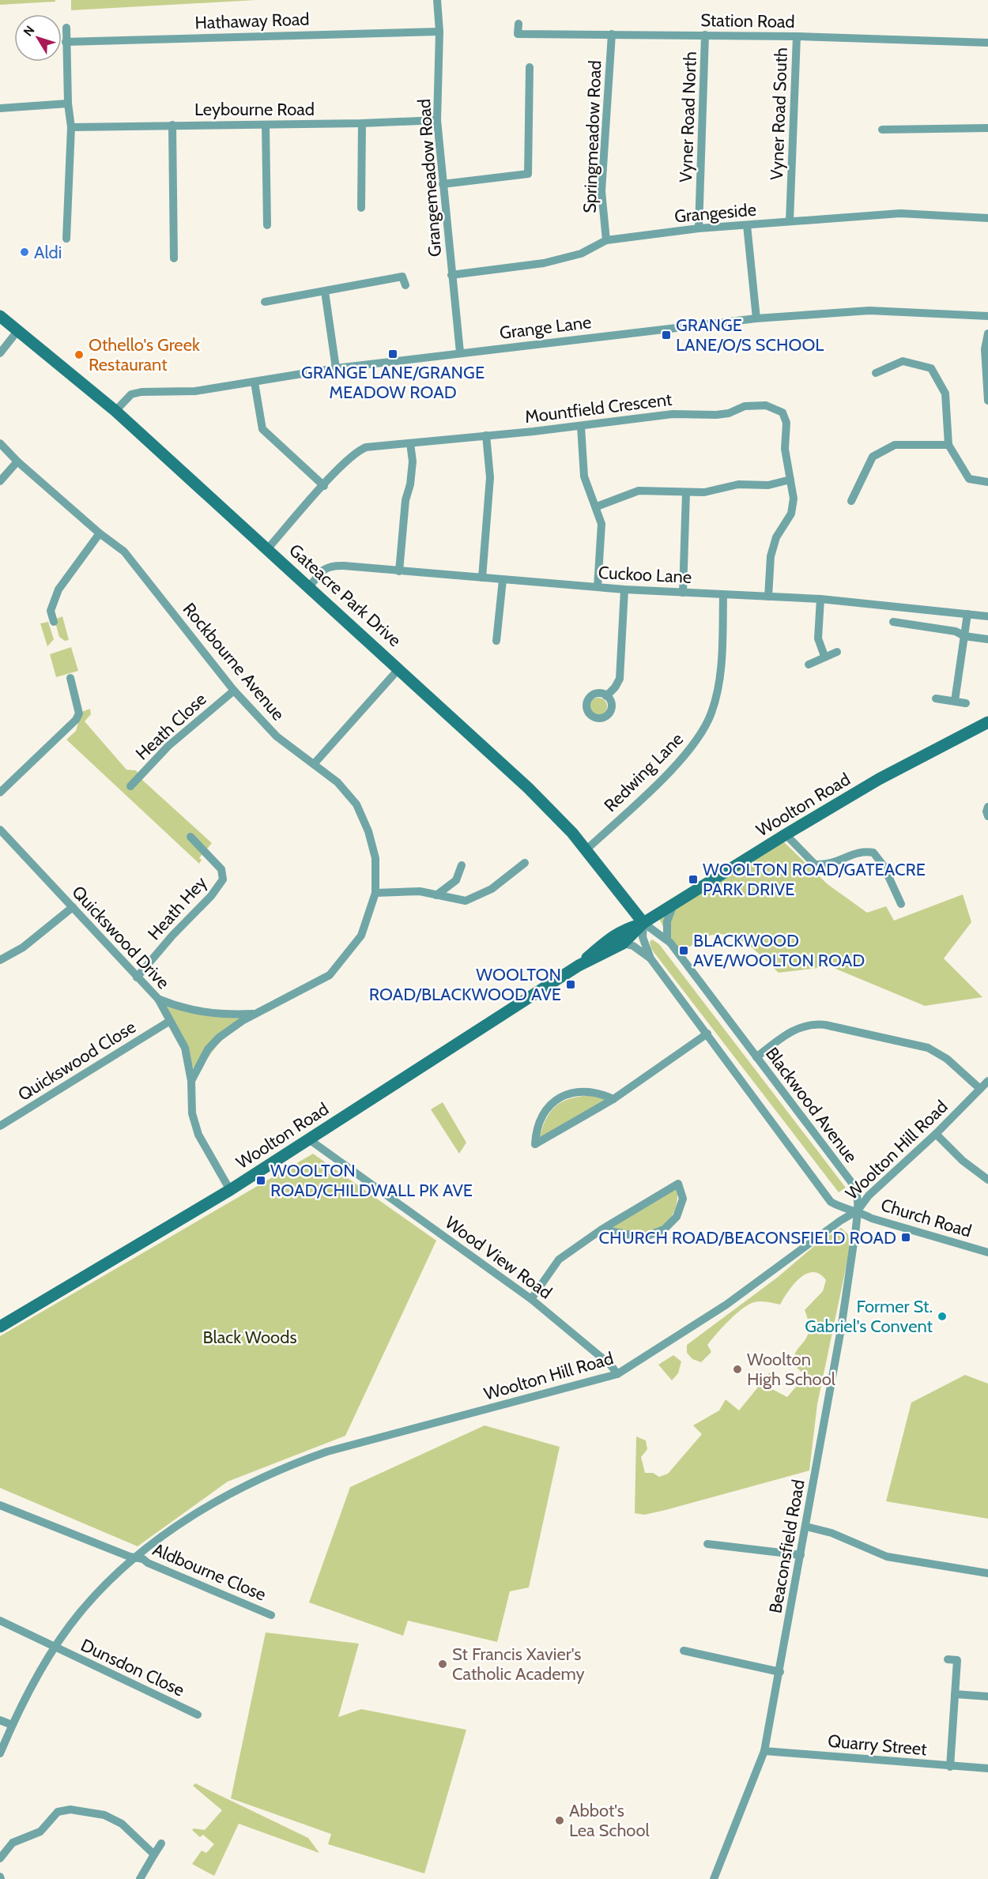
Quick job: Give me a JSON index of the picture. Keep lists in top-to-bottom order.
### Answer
{
  "streets": {
    "street": [
      "Hathaway Road",
      "Station Road",
      "Leybourne Road",
      "Vyner Road South",
      "Vyner Road North",
      "Springmeadow Road",
      "Grangemeadow Road",
      "Grangeside",
      "Grange Lane",
      "Mountfield Crescent",
      "Cuckoo Lane",
      "Gateacre Park Drive",
      "Rockbourne Avenue",
      "Heath Close",
      "Redwing Lane",
      "Woolton Road",
      "Heath Hey",
      "Quickswood Drive",
      "Quickswood Close",
      "Blackwood Avenue",
      "Woolton Hill Road",
      "Church Road",
      "Wood View Road",
      "Beaconsfield Road",
      "Aldbourne Close",
      "Dunsdon Close",
      "Quarry Street"
    ]
  },
  "crossings": [
    ["Hathaway Road", "Grangemeadow Road"],
    ["Station Road", "Vyner Road South"],
    ["Station Road", "Vyner Road North"],
    ["Station Road", "Springmeadow Road"],
    ["Leybourne Road", "Grangemeadow Road"],
    ["Vyner Road South", "Grangeside"],
    ["Vyner Road North", "Grangeside"],
    ["Springmeadow Road", "Grangeside"],
    ["Grangemeadow Road", "Grangeside"],
    ["Grangemeadow Road", "Grange Lane"],
    ["Grange Lane", "Gateacre Park Drive"],
    ["Mountfield Crescent", "Cuckoo Lane"],
    ["Mountfield Crescent", "Gateacre Park Drive"],
    ["Cuckoo Lane", "Gateacre Park Drive"],
    ["Cuckoo Lane", "Redwing Lane"],
    ["Gateacre Park Drive", "Redwing Lane"],
    ["Gateacre Park Drive", "Woolton Road"],
    ["Gateacre Park Drive", "Blackwood Avenue"],
    ["Rockbourne Avenue", "Heath Close"],
    ["Rockbourne Avenue", "Quickswood Drive"],
    ["Woolton Road", "Blackwood Avenue"],
    ["Woolton Road", "Wood View Road"],
    ["Heath Hey", "Quickswood Drive"],
    ["Quickswood Drive", "Quickswood Close"],
    ["Blackwood Avenue", "Woolton Hill Road"],
    ["Blackwood Avenue", "Church Road"],
    ["Blackwood Avenue", "Beaconsfield Road"],
    ["Woolton Hill Road", "Church Road"],
    ["Woolton Hill Road", "Wood View Road"],
    ["Woolton Hill Road", "Beaconsfield Road"],
    ["Woolton Hill Road", "Aldbourne Close"],
    ["Woolton Hill Road", "Dunsdon Close"],
    ["Church Road", "Beaconsfield Road"],
    ["Beaconsfield Road", "Quarry Street"]
  ],
  "parks": ["Black Woods"],
  "places": {
    "other": [
      "Aldi",
      "Othello's Greek Restaurant",
      "Former St. Gabriel's Convent",
      "Woolton High School",
      "St Francis Xavier's Catholic Academy",
      "Abbot's Lea School"
    ],
    "transit": [
      "GRANGE LANE/O/S SCHOOL",
      "GRANGE LANE/GRANGE MEADOW ROAD",
      "WOOLTON ROAD/GATEACRE PARK DRIVE",
      "BLACKWOOD AVE/WOOLTON ROAD",
      "WOOLTON ROAD/BLACKWOOD AVE",
      "WOOLTON ROAD/CHILDWALL PK AVE",
      "CHURCH ROAD/BEACONSFIELD ROAD"
    ]
  },
  "north": "top left"
}
